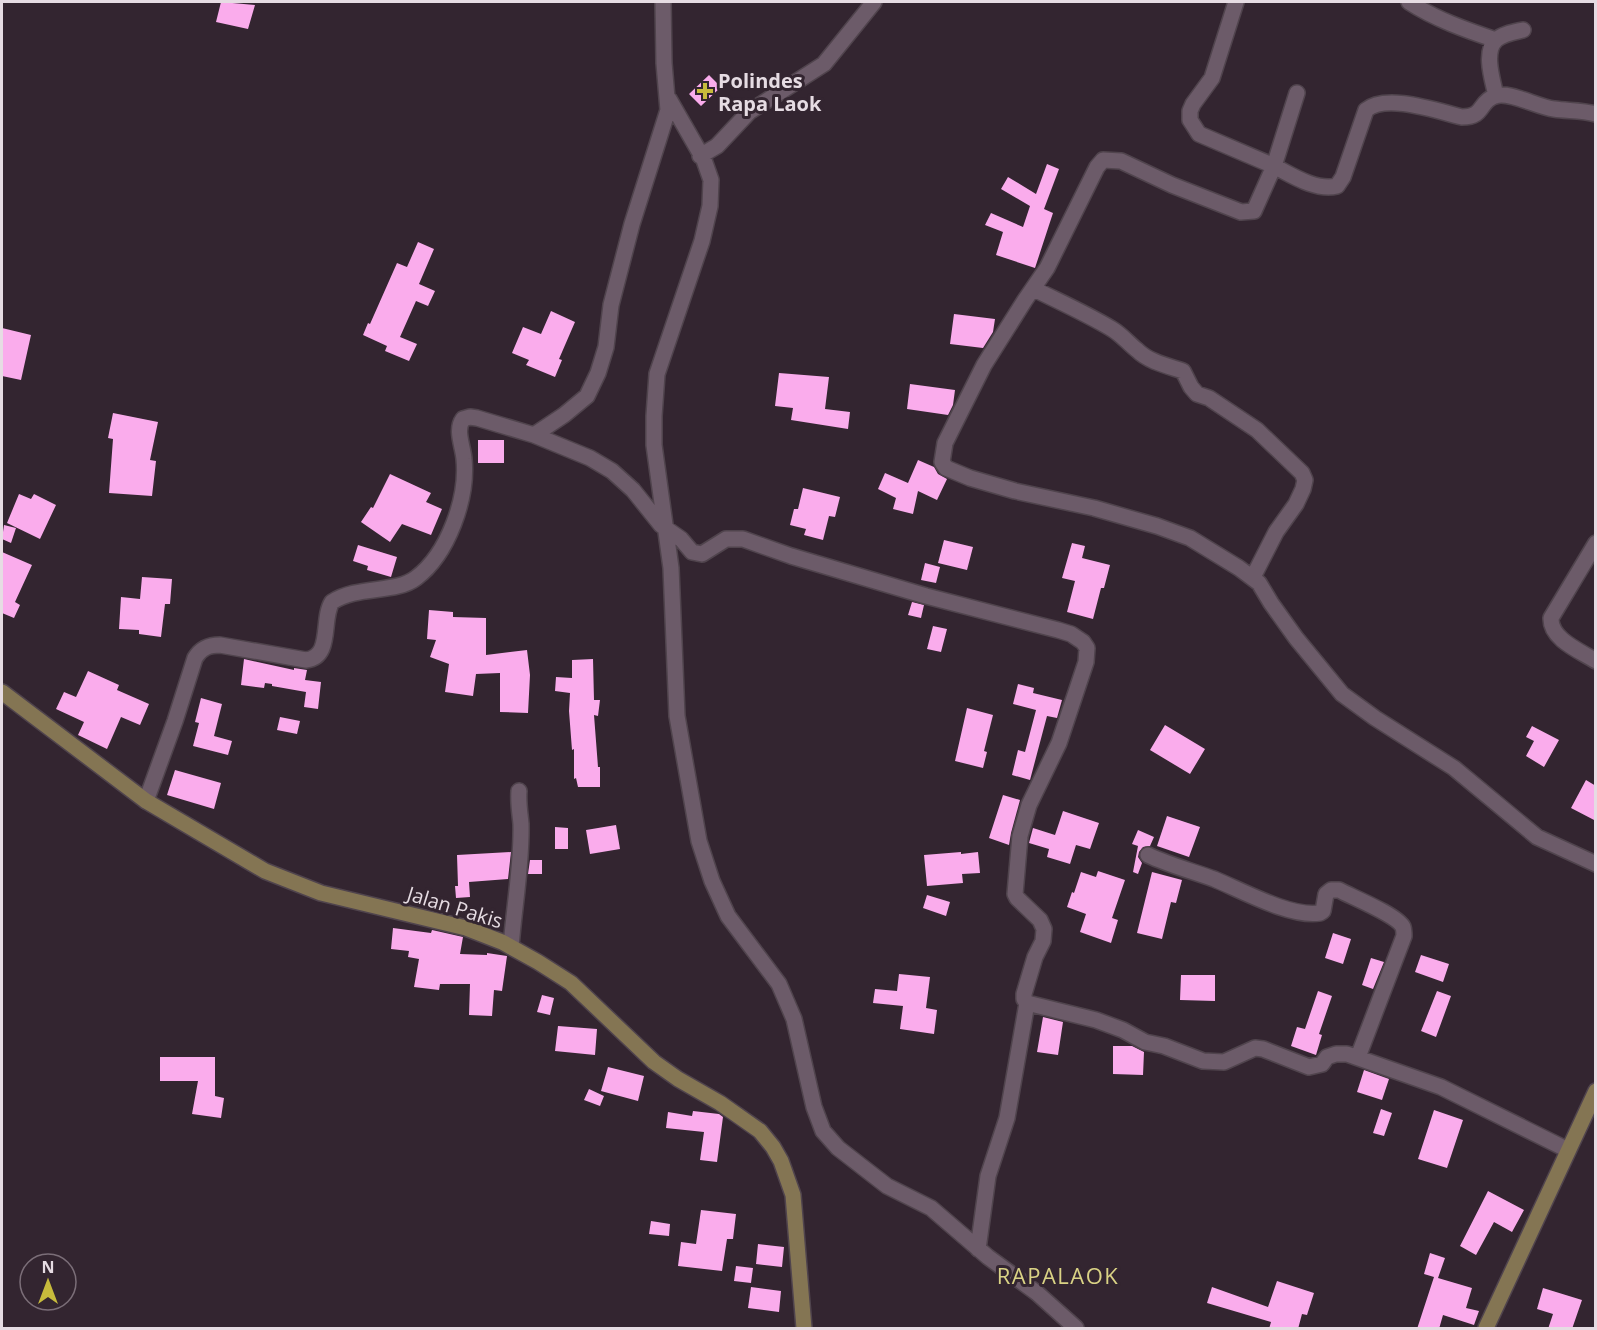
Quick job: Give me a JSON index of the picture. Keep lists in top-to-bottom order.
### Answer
{
  "streets": {
    "street": ["Jalan Pakis"]
  },
  "districts": ["RAPALAOK"],
  "places": {
    "health": ["Polindes Rapa Laok"]
  },
  "north": "top"
}
